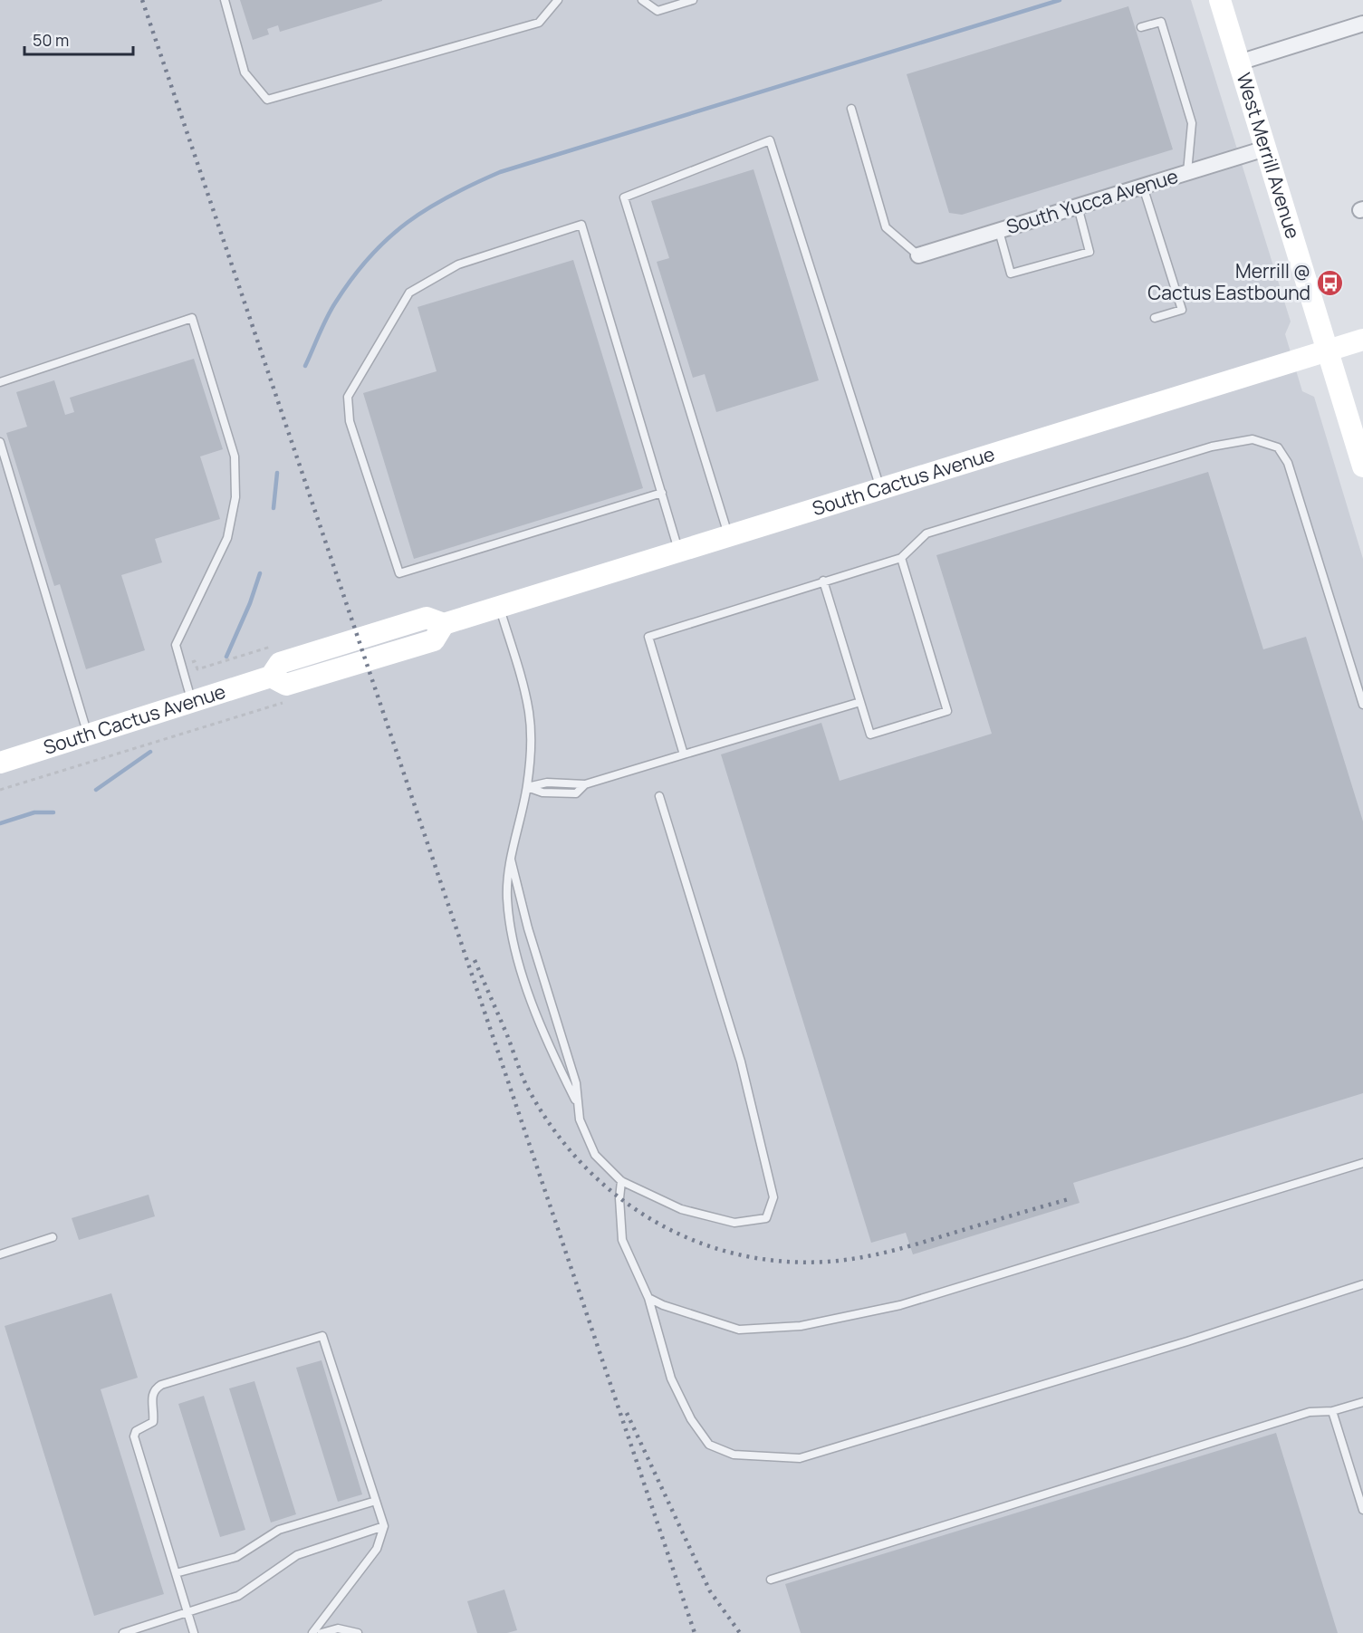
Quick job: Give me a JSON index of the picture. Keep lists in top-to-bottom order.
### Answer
{
  "streets": {
    "main road": ["West Merrill Avenue", "South Cactus Avenue"],
    "street": ["South Yucca Avenue"]
  },
  "crossings": [
    ["West Merrill Avenue", "South Yucca Avenue"],
    ["West Merrill Avenue", "South Cactus Avenue"]
  ],
  "places": {
    "bus stop": ["Merrill @ Cactus Eastbound"]
  },
  "scale_bar": "50 m"
}
